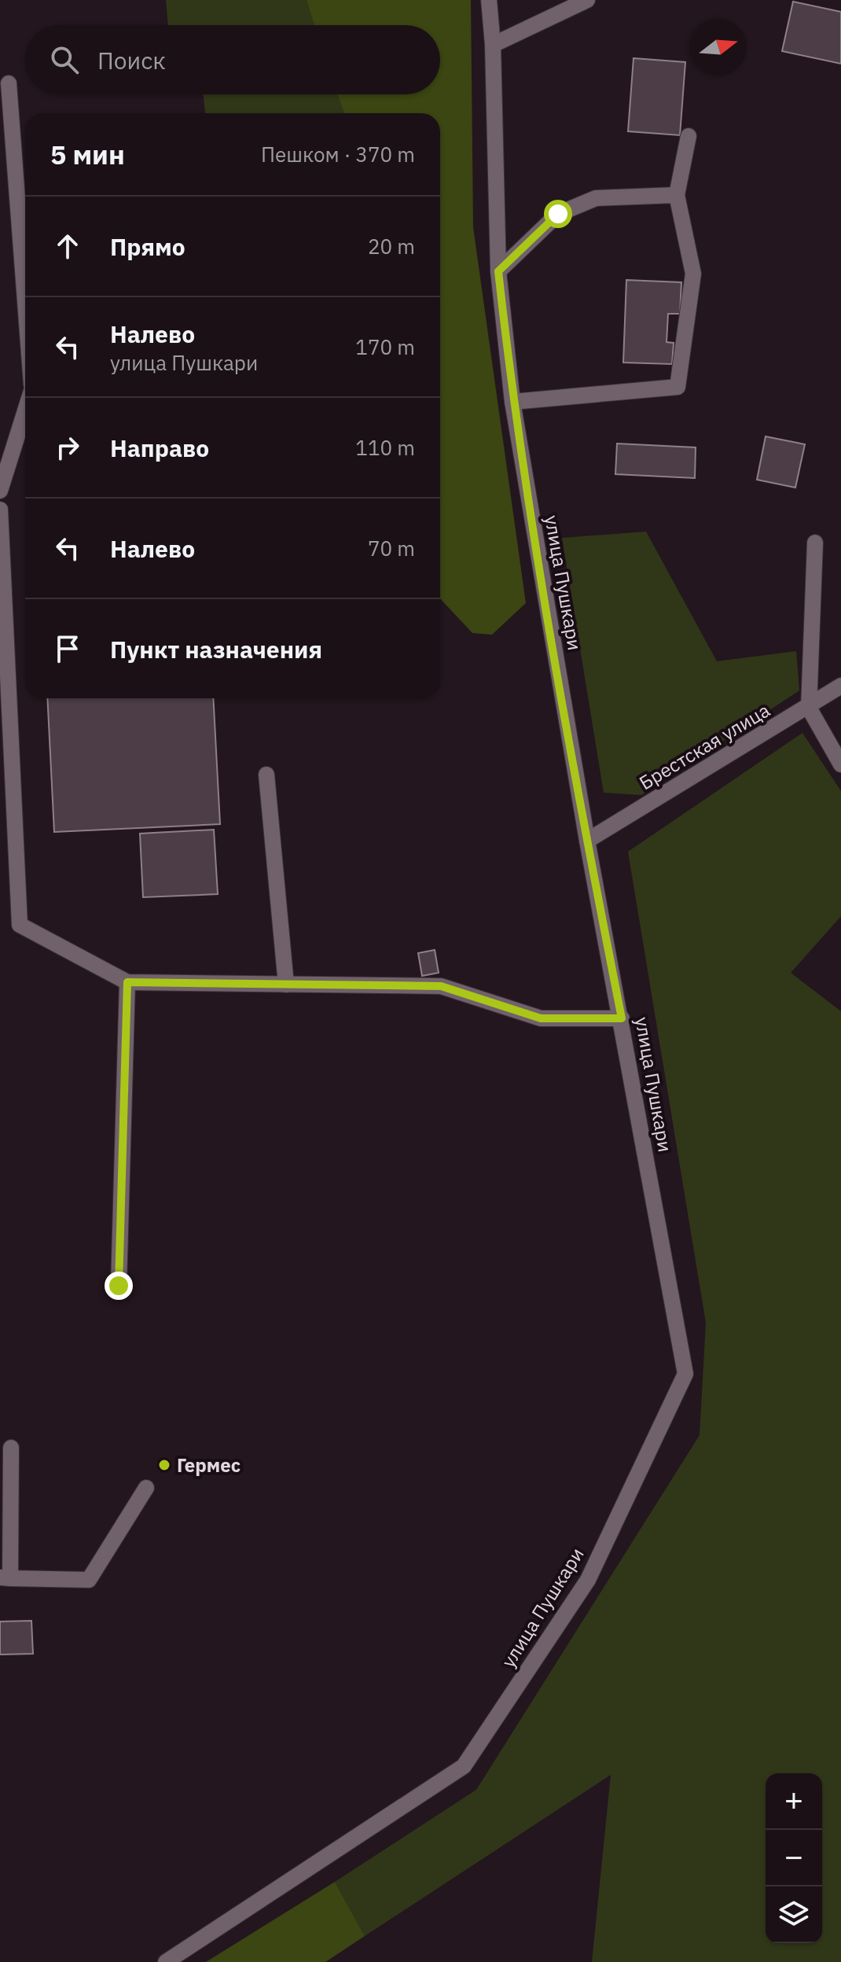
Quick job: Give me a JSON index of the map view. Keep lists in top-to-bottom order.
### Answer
{
  "streets": {
    "street": ["улица Пушкари", "Брестская улица"]
  },
  "crossings": [
    ["улица Пушкари", "Брестская улица"]
  ],
  "places": ["Гермес"],
  "north": "right",
  "page": {
    "search": "Поиск",
    "heading": ["5 мин", "Пешком · 370 m"],
    "list": [
      ["Прямо", "20 m"],
      ["Налево", "улица Пушкари", "170 m"],
      ["Направо", "110 m"],
      ["Налево", "70 m"],
      "Пункт назначения"
    ],
    "map_buttons": ["+", "−"]
  }
}
